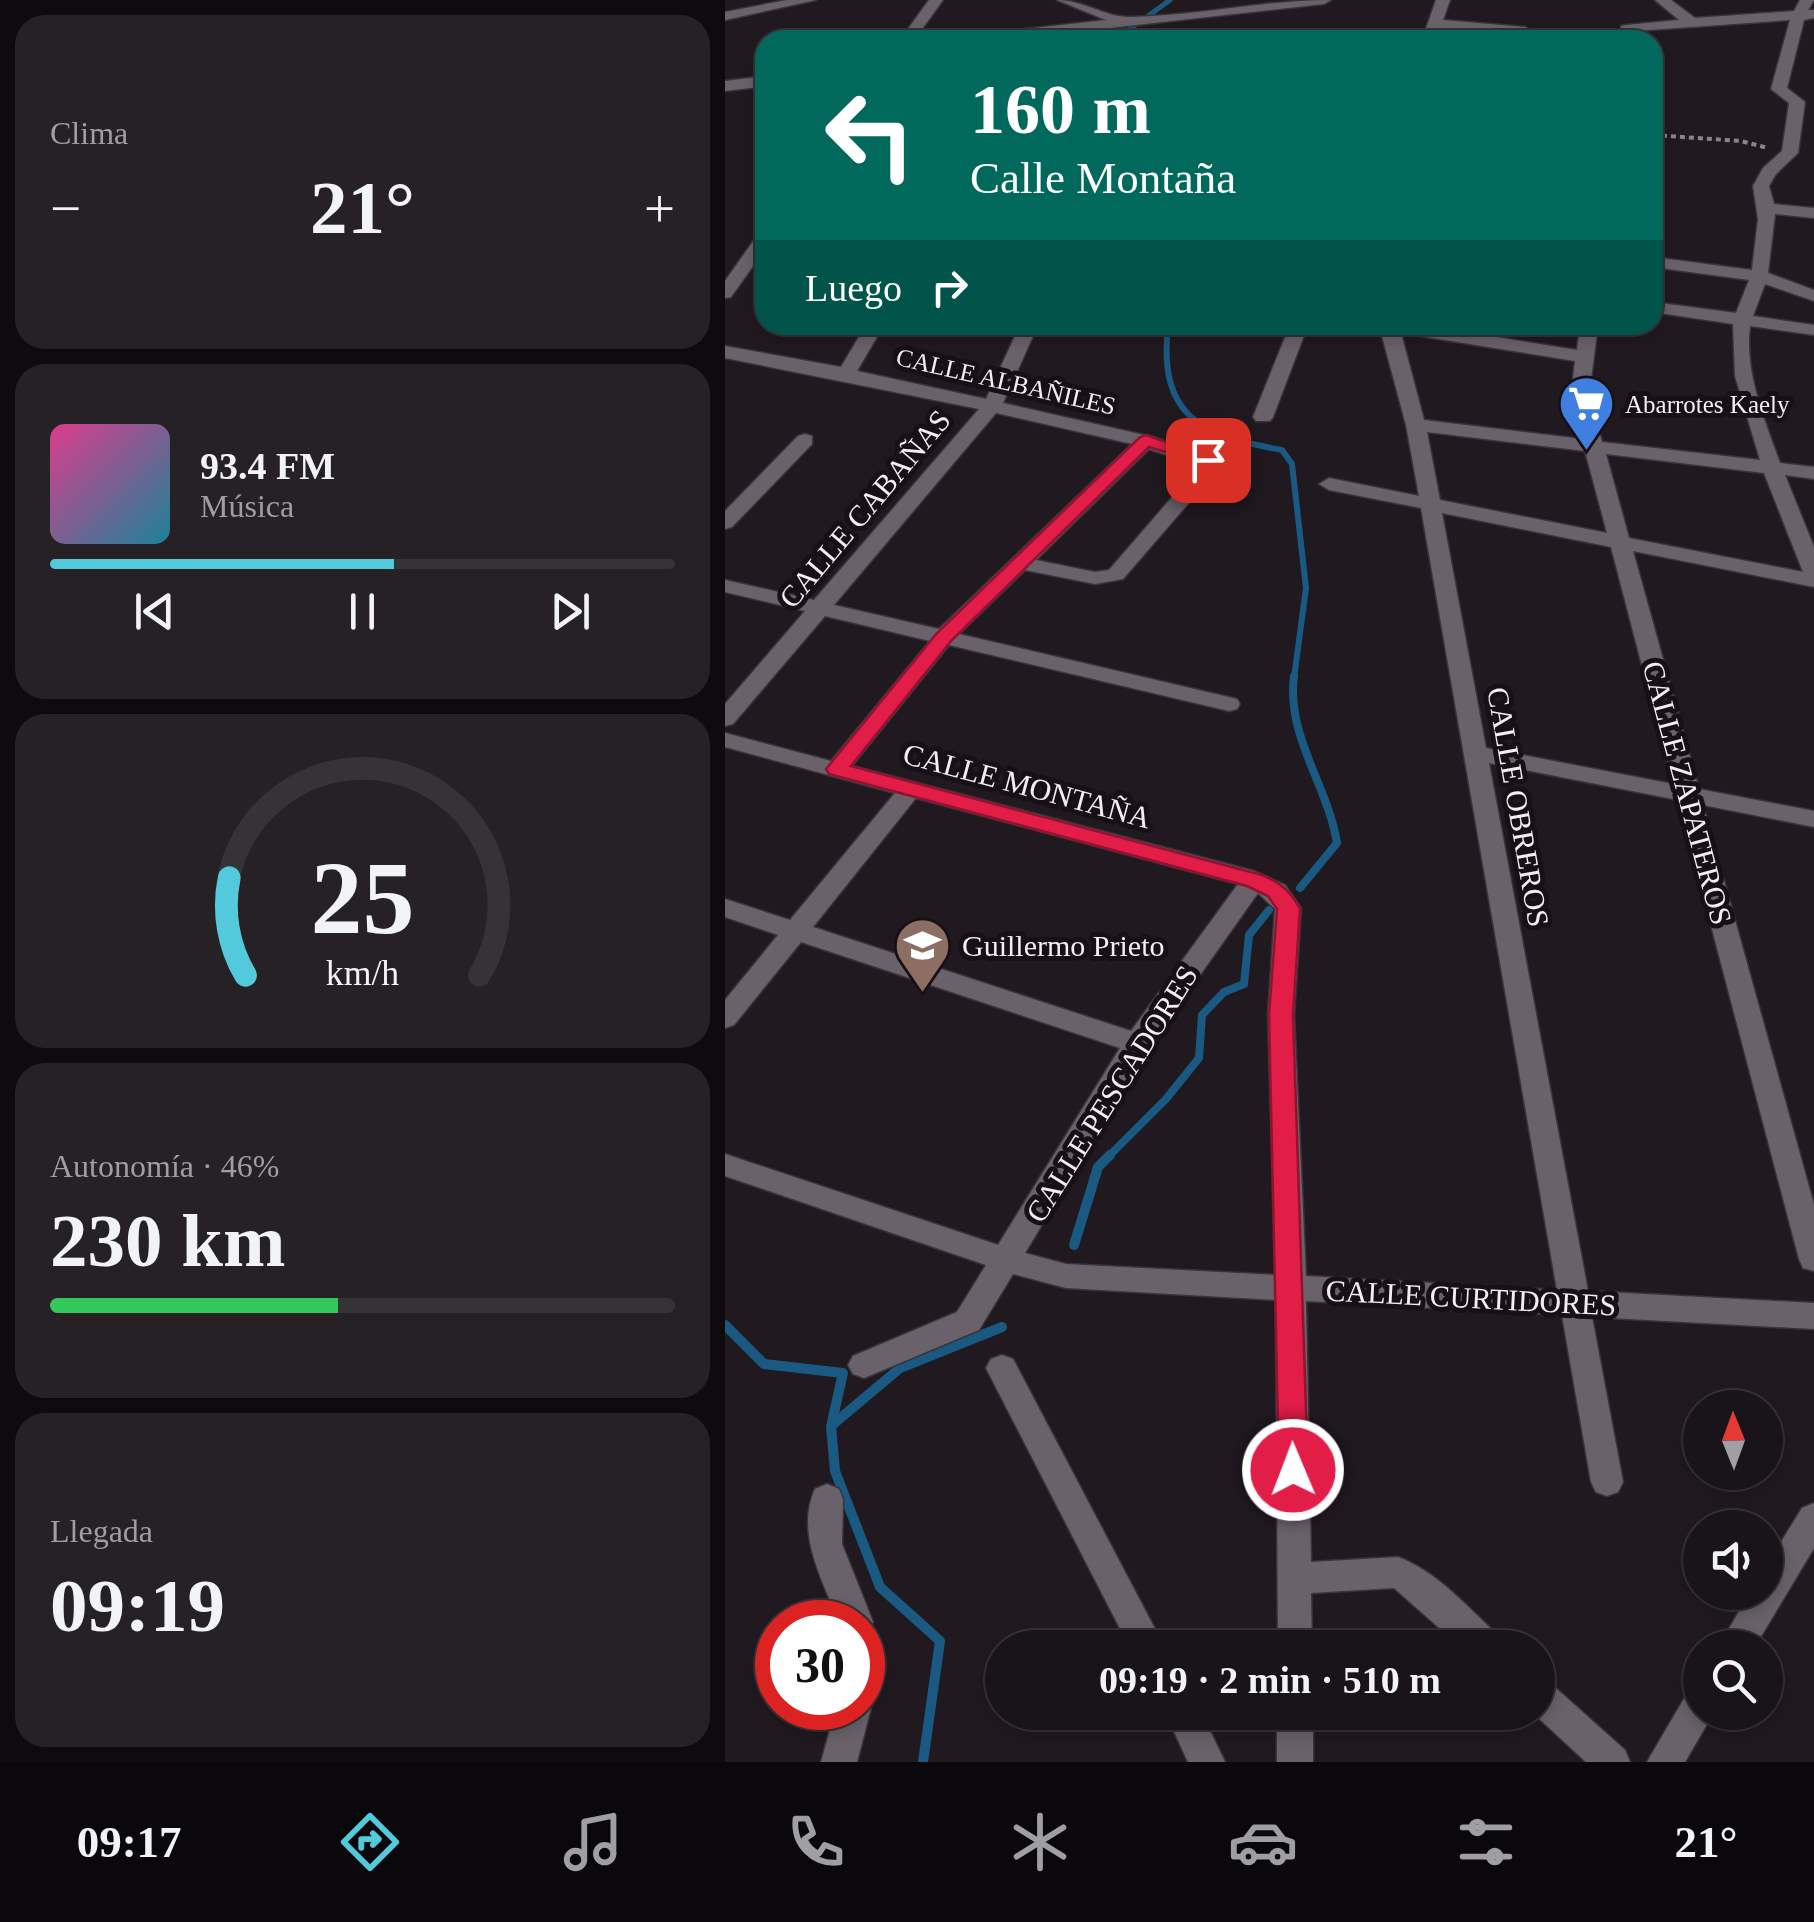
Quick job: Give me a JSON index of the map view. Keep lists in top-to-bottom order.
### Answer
{
  "streets": {
    "street": [
      "CALLE ALBAÑILES",
      "CALLE CABAÑAS",
      "CALLE MONTAÑA",
      "CALLE ZAPATEROS",
      "CALLE OBREROS",
      "CALLE PESCADORES",
      "CALLE CURTIDORES"
    ]
  },
  "crossings": [
    ["CALLE ALBAÑILES", "CALLE CABAÑAS"],
    ["CALLE MONTAÑA", "CALLE PESCADORES"],
    ["CALLE OBREROS", "CALLE CURTIDORES"],
    ["CALLE PESCADORES", "CALLE CURTIDORES"]
  ],
  "places": {
    "supermarket": ["Abarrotes Kaely"],
    "school or university": ["Guillermo Prieto"]
  },
  "north": "top",
  "page": {
    "tile": [
      "Clima",
      ["Autonomía · 46%", "230 km"],
      ["Llegada", "09:19"]
    ],
    "turn": ["160 m", "Calle Montaña"],
    "heat": ["−", "21°", "+"],
    "then": "Luego",
    "song": ["93.4 FM", "Música"],
    "limit": "30",
    "trip": "09:19 · 2 min · 510 m",
    "tabs": ["09:17", "21°"],
    "gauge": ["25", "km/h"]
  }
}
